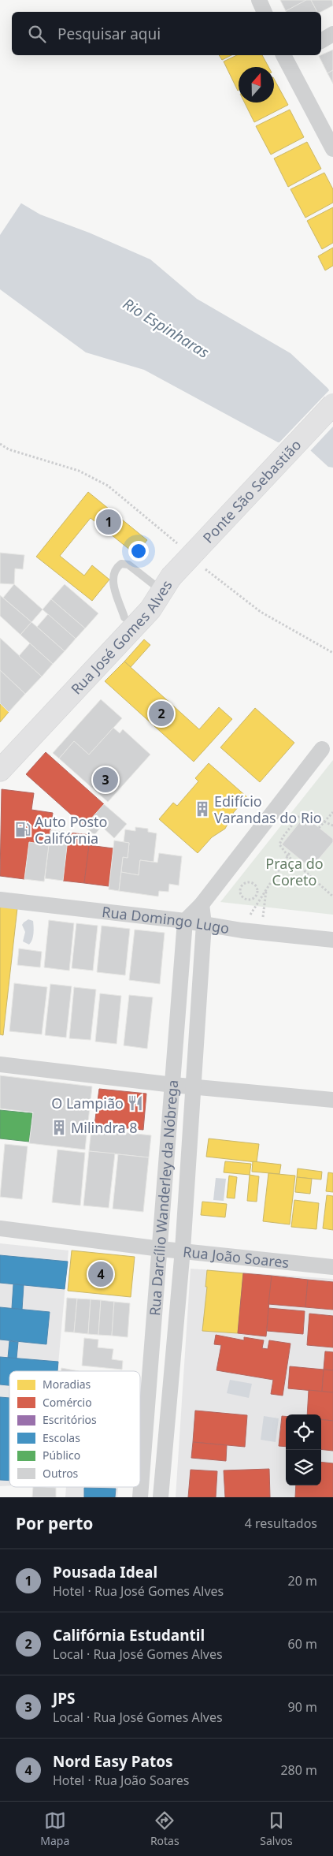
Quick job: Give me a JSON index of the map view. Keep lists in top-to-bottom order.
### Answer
{
  "streets": {
    "main road": ["Ponte São Sebastião", "Rua José Gomes Alves"],
    "street": ["Rua Domingo Lugo", "Rua Darcílio Wanderley da Nóbrega", "Rua João Soares"]
  },
  "crossings": [
    ["Ponte São Sebastião", "Rua José Gomes Alves"],
    ["Rua Domingo Lugo", "Rua Darcílio Wanderley da Nóbrega"],
    ["Rua Darcílio Wanderley da Nóbrega", "Rua João Soares"]
  ],
  "water": ["Rio Espinharas"],
  "parks": ["Praça do Coreto"],
  "places": {
    "building": ["Edifício Varandas do Rio", "Milindra 8"],
    "fuel station": ["Auto Posto Califórnia"],
    "restaurant": ["O Lampião"]
  },
  "legend": [
    "Moradias",
    "Comércio",
    "Escritórios",
    "Escolas",
    "Público",
    "Outros"
  ],
  "north": "top",
  "page": {
    "search": "Pesquisar aqui",
    "pins": [
      "1",
      "2",
      "3",
      "4"
    ],
    "heading": ["Por perto", "4 resultados"],
    "list": [
      {
        "mark": "1",
        "name": "Pousada Ideal",
        "note": "Hotel · Rua José Gomes Alves",
        "value": "20 m"
      },
      {
        "mark": "2",
        "name": "Califórnia Estudantil",
        "note": "Local · Rua José Gomes Alves",
        "value": "60 m"
      },
      {
        "mark": "3",
        "name": "JPS",
        "note": "Local · Rua José Gomes Alves",
        "value": "90 m"
      },
      {
        "mark": "4",
        "name": "Nord Easy Patos",
        "note": "Hotel · Rua João Soares",
        "value": "280 m"
      }
    ],
    "nav": ["Mapa", "Rotas", "Salvos"]
  }
}
